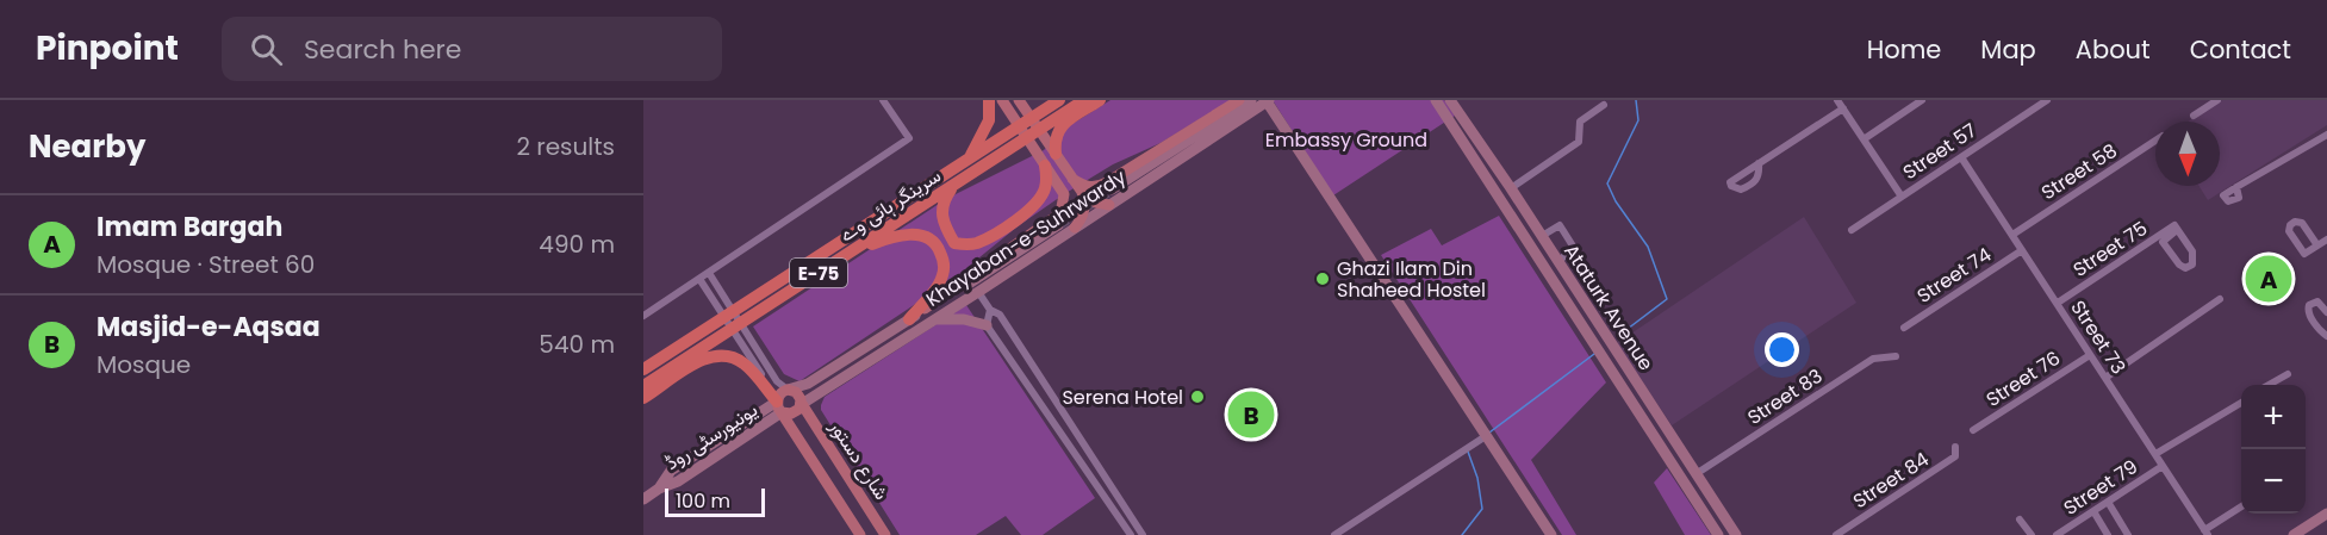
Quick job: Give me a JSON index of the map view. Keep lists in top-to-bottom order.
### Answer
{
  "streets": {
    "highway": ["سرینگر ہائی وے", "E-75"],
    "main road": ["Khayaban-e-Suhrwardy", "شارع دستور"],
    "street": [
      "Street 57",
      "Street 58",
      "Street 75",
      "Street 74",
      "Ataturk Avenue",
      "Street 73",
      "Street 76",
      "Street 83",
      "یونیورسٹی روڈ",
      "Street 84",
      "Street 79"
    ]
  },
  "crossings": [
    ["Street 57", "Street 73"],
    ["Street 58", "Street 73"],
    ["Khayaban-e-Suhrwardy", "یونیورسٹی روڈ"],
    ["Khayaban-e-Suhrwardy", "شارع دستور"],
    ["Street 75", "Street 73"],
    ["Street 74", "Street 73"],
    ["Ataturk Avenue", "Street 83"],
    ["Street 73", "Street 76"],
    ["Street 73", "Street 79"],
    ["یونیورسٹی روڈ", "شارع دستور"]
  ],
  "parks": ["Embassy Ground"],
  "places": ["Ghazi Ilam Din Shaheed Hostel", "Serena Hotel"],
  "scale_bar": "100 m",
  "north": "bottom",
  "page": {
    "header": "Pinpoint",
    "search": "Search here",
    "nav": [
      "Home",
      "Map",
      "About",
      "Contact"
    ],
    "heading": ["Nearby", "2 results"],
    "list": [
      {
        "mark": "A",
        "name": "Imam Bargah",
        "note": "Mosque · Street 60",
        "value": "490 m"
      },
      {
        "mark": "B",
        "name": "Masjid-e-Aqsaa",
        "note": "Mosque",
        "value": "540 m"
      }
    ],
    "pins": ["A", "B"],
    "map_buttons": ["+", "−"],
    "scale": "100 m"
  }
}
